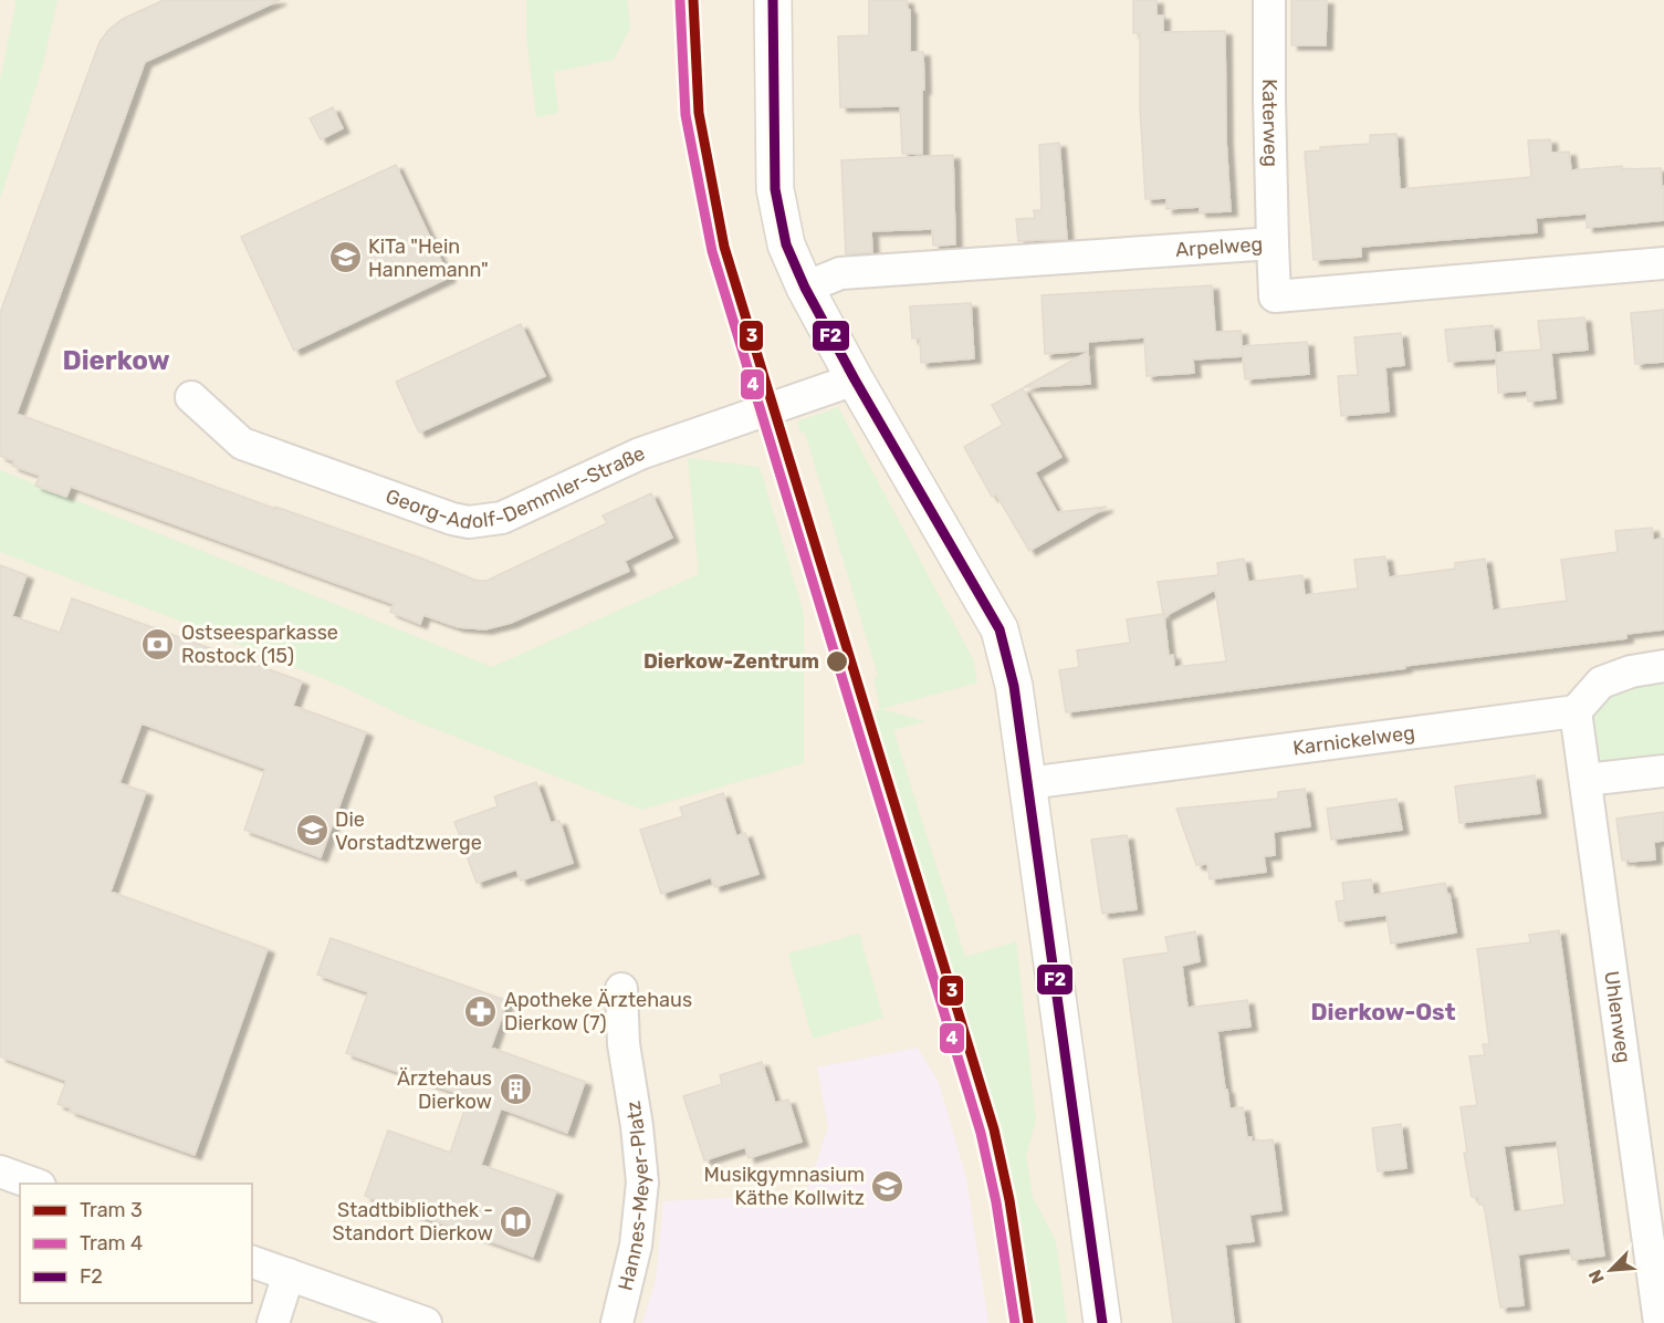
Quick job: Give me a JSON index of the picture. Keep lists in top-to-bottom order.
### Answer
{
  "streets": {
    "street": [
      "Katerweg",
      "Arpelweg",
      "Georg-Adolf-Demmler-Straße",
      "Karnickelweg",
      "Uhlenweg",
      "Hannes-Meyer-Platz"
    ]
  },
  "crossings": [
    ["Katerweg", "Arpelweg"],
    ["Karnickelweg", "Uhlenweg"]
  ],
  "districts": ["Dierkow", "Dierkow-Ost"],
  "places": {
    "school or university": ["KiTa \"Hein Hannemann\"", "Die Vorstadtzwerge", "Musikgymnasium Käthe Kollwitz"],
    "bank": ["Ostseesparkasse Rostock (15)"],
    "other": ["Dierkow-Zentrum"],
    "pharmacy": ["Apotheke Ärztehaus Dierkow (7)"],
    "building": ["Ärztehaus Dierkow"],
    "library": ["Stadtbibliothek - Standort Dierkow"]
  },
  "lines": ["tram line 3", "transit line F2", "tram line 4"],
  "legend": ["Tram 3", "Tram 4", "F2"],
  "north": "bottom left"
}
